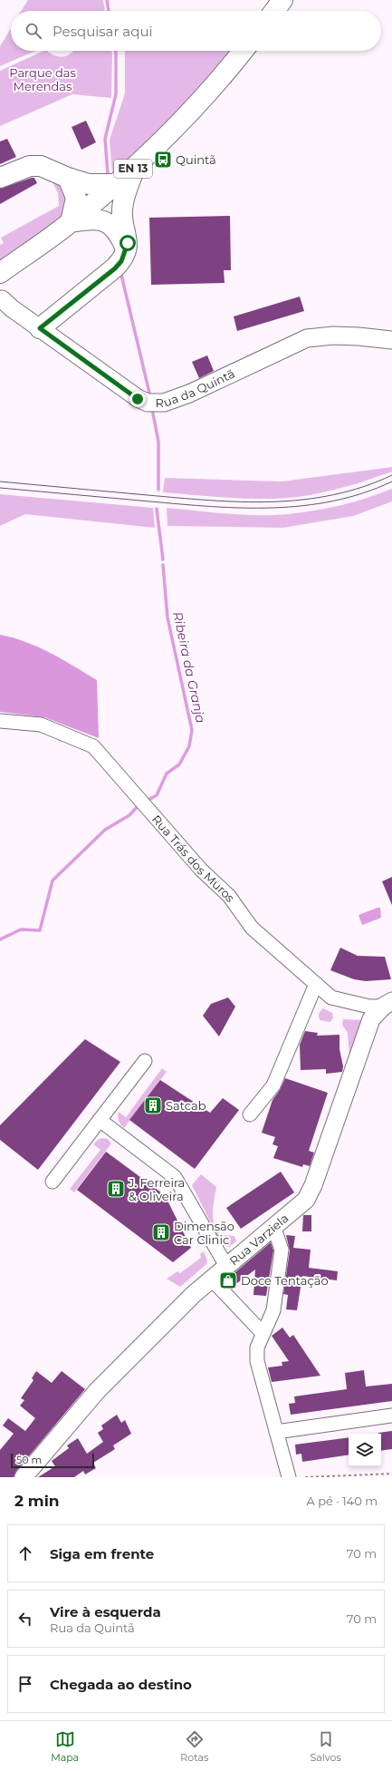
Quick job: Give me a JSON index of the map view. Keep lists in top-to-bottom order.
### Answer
{
  "streets": {
    "main road": ["EN 13"],
    "street": ["Rua da Quintã", "Rua Trás dos Muros", "Rua Varziela"]
  },
  "crossings": [
    ["Rua Trás dos Muros", "Rua Varziela"]
  ],
  "water": ["Ribeira da Granja"],
  "parks": ["Parque das Merendas"],
  "places": {
    "bus stop": ["Quintã"],
    "building": ["Satcab", "J. Ferreira & Oliveira", "Dimensão Car Clinic"],
    "shop": ["Doce Tentação"]
  },
  "scale_bar": "50 m",
  "page": {
    "search": "Pesquisar aqui",
    "scale": "50 m",
    "heading": ["2 min", "A pé · 140 m"],
    "list": [
      ["Siga em frente", "70 m"],
      ["Vire à esquerda", "Rua da Quintã", "70 m"],
      "Chegada ao destino"
    ],
    "nav": ["Mapa", "Rotas", "Salvos"]
  }
}
